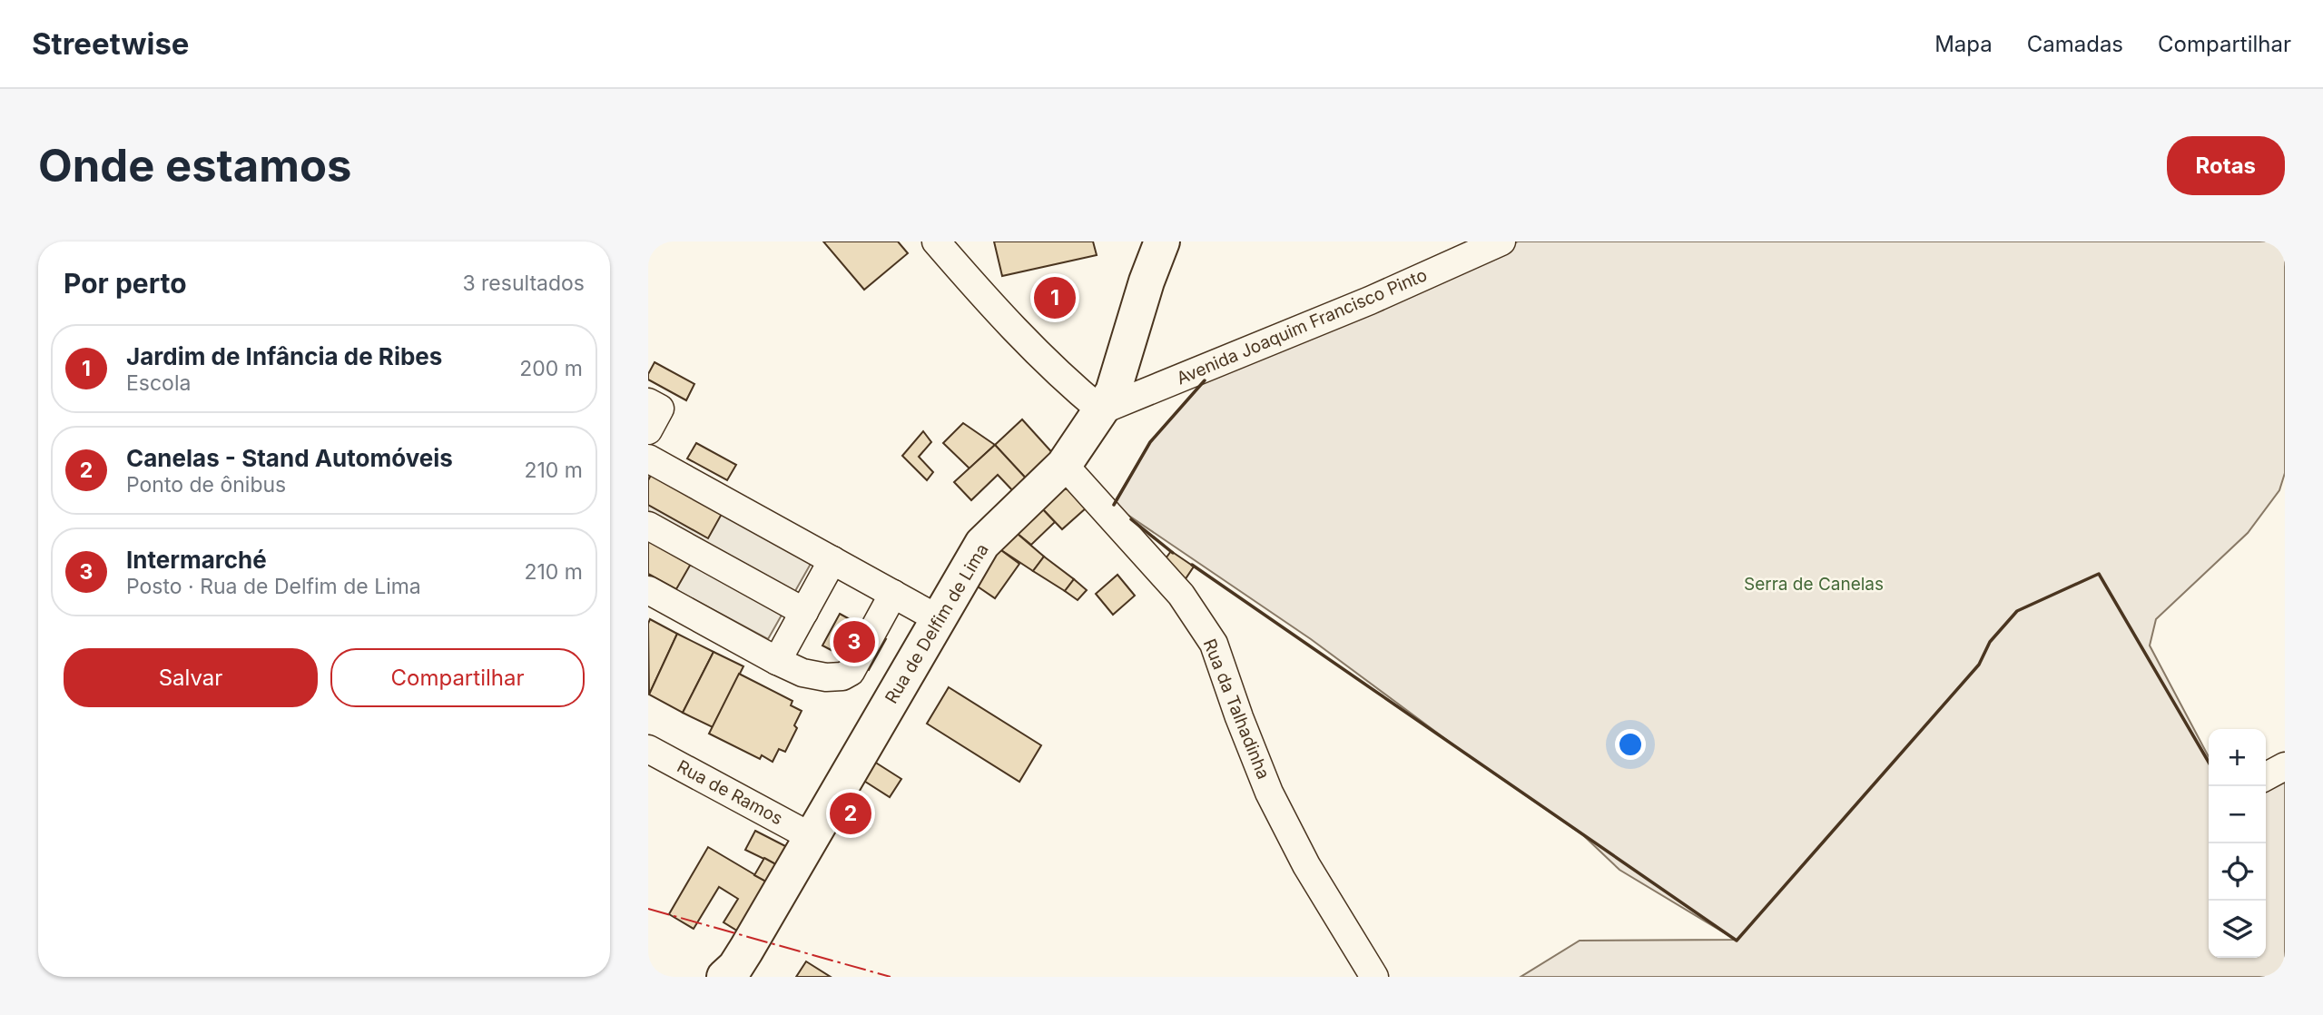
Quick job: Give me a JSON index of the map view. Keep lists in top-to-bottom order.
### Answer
{
  "streets": {
    "main road": ["Rua de Delfim de Lima"],
    "street": ["Avenida Joaquim Francisco Pinto", "Rua da Talhadinha", "Rua de Ramos"]
  },
  "crossings": [
    ["Avenida Joaquim Francisco Pinto", "Rua de Delfim de Lima"],
    ["Rua de Delfim de Lima", "Rua da Talhadinha"],
    ["Rua de Delfim de Lima", "Rua de Ramos"]
  ],
  "parks": ["Serra de Canelas"],
  "page": {
    "header": "Streetwise",
    "nav": ["Mapa", "Camadas", "Compartilhar"],
    "buttons": [
      "Rotas",
      ["Salvar", "Compartilhar"]
    ],
    "title": "Onde estamos",
    "heading": ["Por perto", "3 resultados"],
    "pins": ["1", "3", "2"],
    "list": [
      {
        "mark": "1",
        "name": "Jardim de Infância de Ribes",
        "note": "Escola",
        "value": "200 m"
      },
      {
        "mark": "2",
        "name": "Canelas - Stand Automóveis",
        "note": "Ponto de ônibus",
        "value": "210 m"
      },
      {
        "mark": "3",
        "name": "Intermarché",
        "note": "Posto · Rua de Delfim de Lima",
        "value": "210 m"
      }
    ],
    "map_buttons": ["+", "−"]
  }
}
